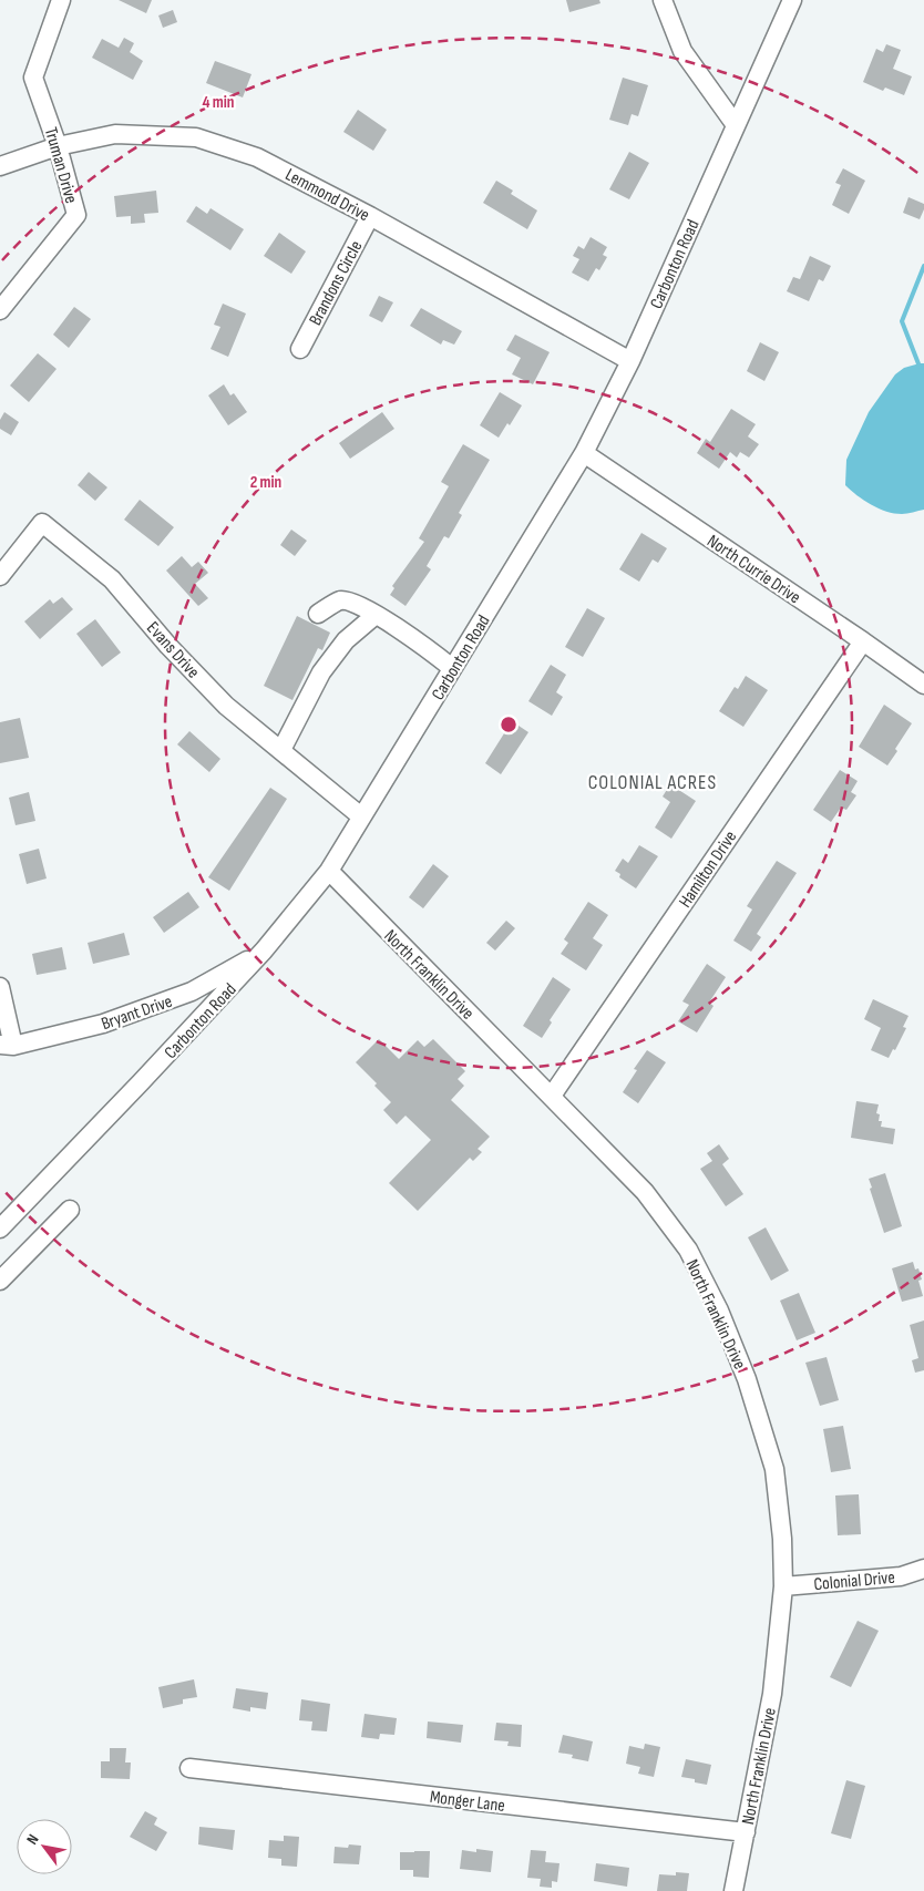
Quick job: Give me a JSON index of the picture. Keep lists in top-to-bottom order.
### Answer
{
  "streets": {
    "street": [
      "Truman Drive",
      "Lemmond Drive",
      "Carbonton Road",
      "Brandons Circle",
      "North Currie Drive",
      "Evans Drive",
      "Hamilton Drive",
      "North Franklin Drive",
      "Bryant Drive",
      "Colonial Drive",
      "Monger Lane"
    ]
  },
  "crossings": [
    ["Truman Drive", "Lemmond Drive"],
    ["Lemmond Drive", "Carbonton Road"],
    ["Lemmond Drive", "Brandons Circle"],
    ["Carbonton Road", "North Currie Drive"],
    ["Carbonton Road", "Evans Drive"],
    ["Carbonton Road", "North Franklin Drive"],
    ["Carbonton Road", "Bryant Drive"],
    ["North Currie Drive", "Hamilton Drive"],
    ["Hamilton Drive", "North Franklin Drive"],
    ["North Franklin Drive", "Colonial Drive"],
    ["North Franklin Drive", "Monger Lane"]
  ],
  "districts": ["COLONIAL ACRES"],
  "north": "top left",
  "rings": ["4 min", "2 min"]
}
